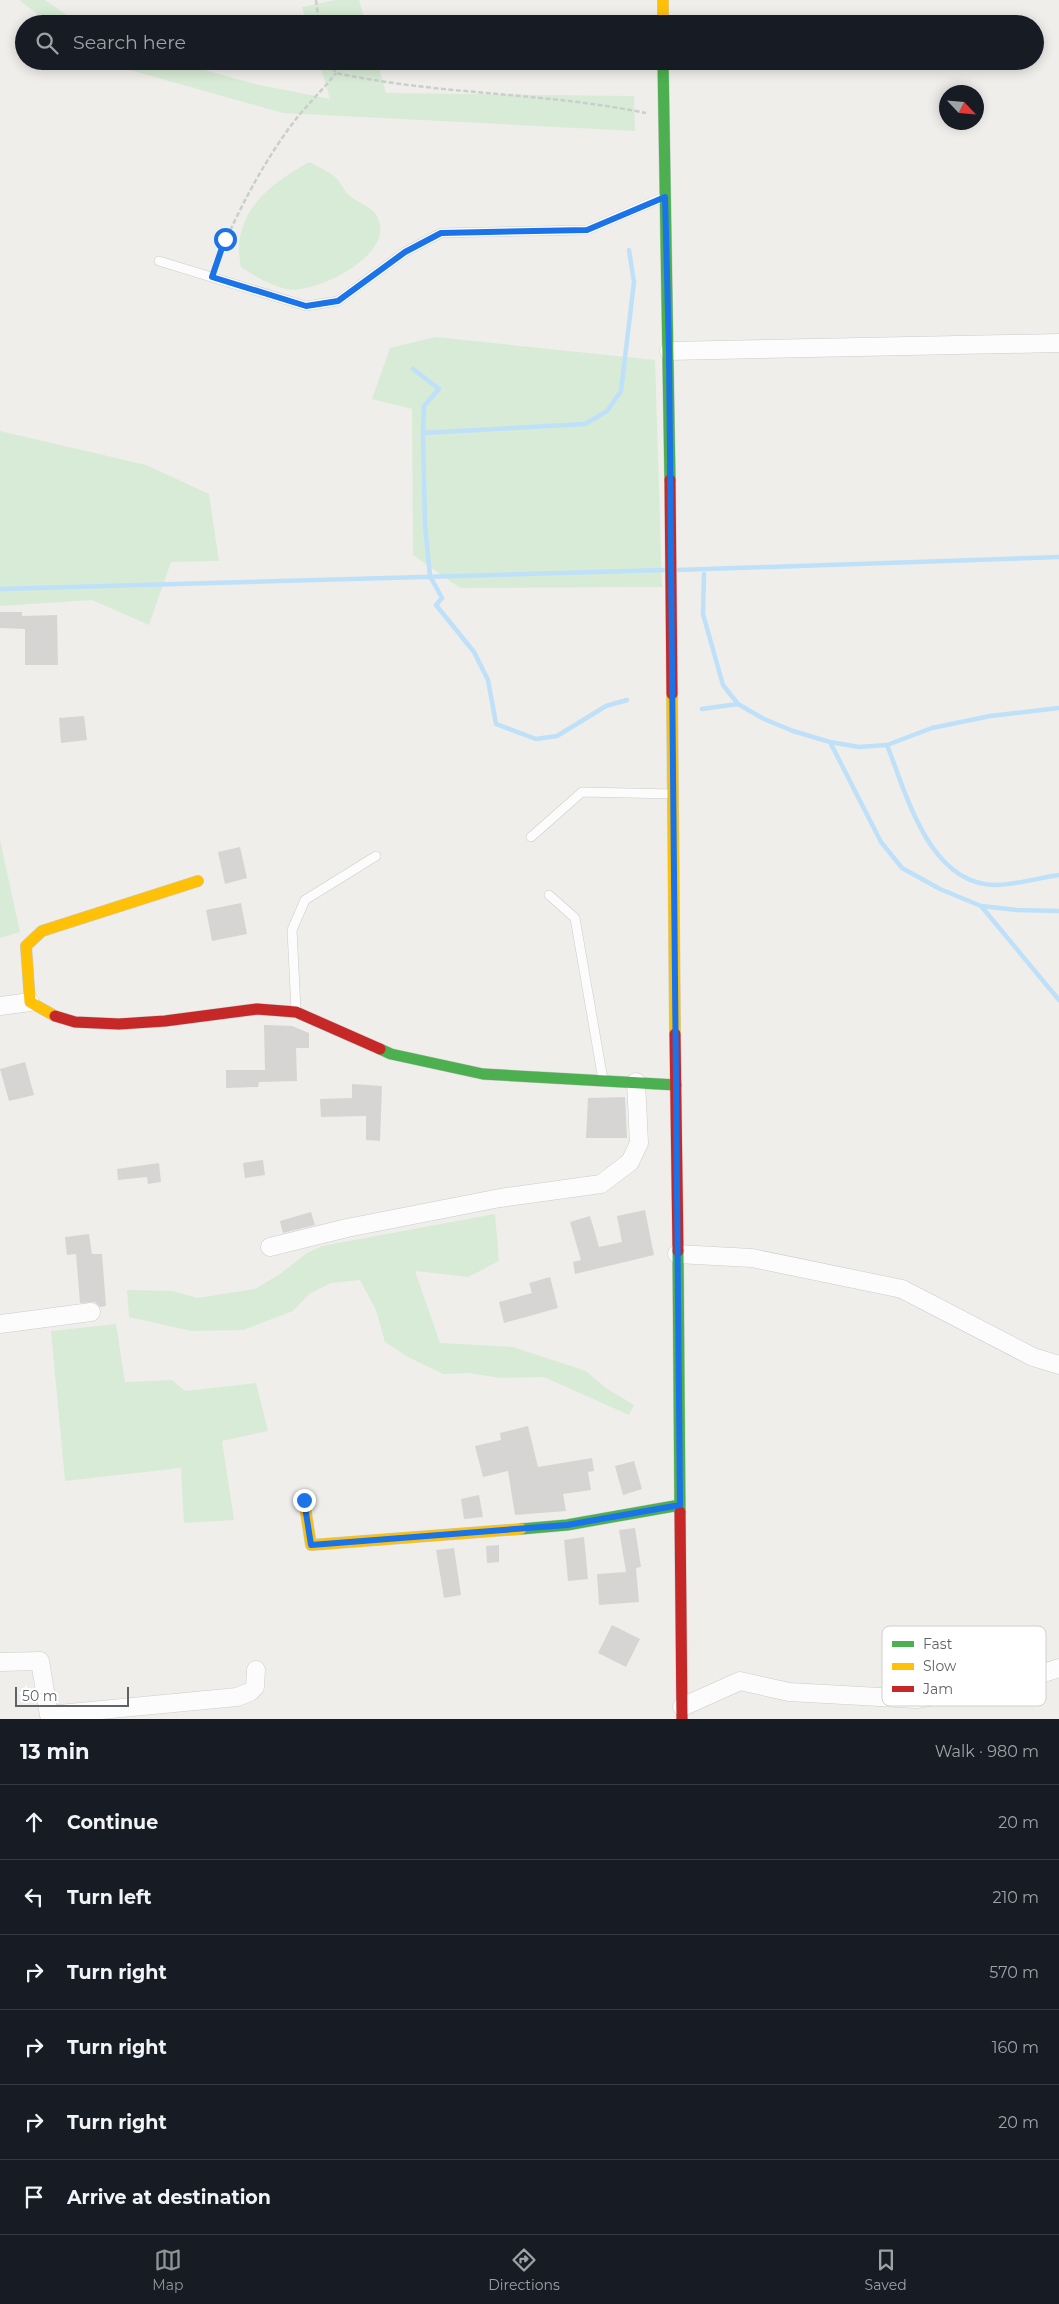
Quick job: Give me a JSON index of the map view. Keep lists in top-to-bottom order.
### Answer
{
  "legend": ["Fast", "Slow", "Jam"],
  "scale_bar": "50 m",
  "north": "bottom right",
  "page": {
    "search": "Search here",
    "scale": "50 m",
    "heading": ["13 min", "Walk · 980 m"],
    "list": [
      ["Continue", "20 m"],
      ["Turn left", "210 m"],
      ["Turn right", "570 m"],
      ["Turn right", "160 m"],
      ["Turn right", "20 m"],
      "Arrive at destination"
    ],
    "nav": ["Map", "Directions", "Saved"]
  }
}
